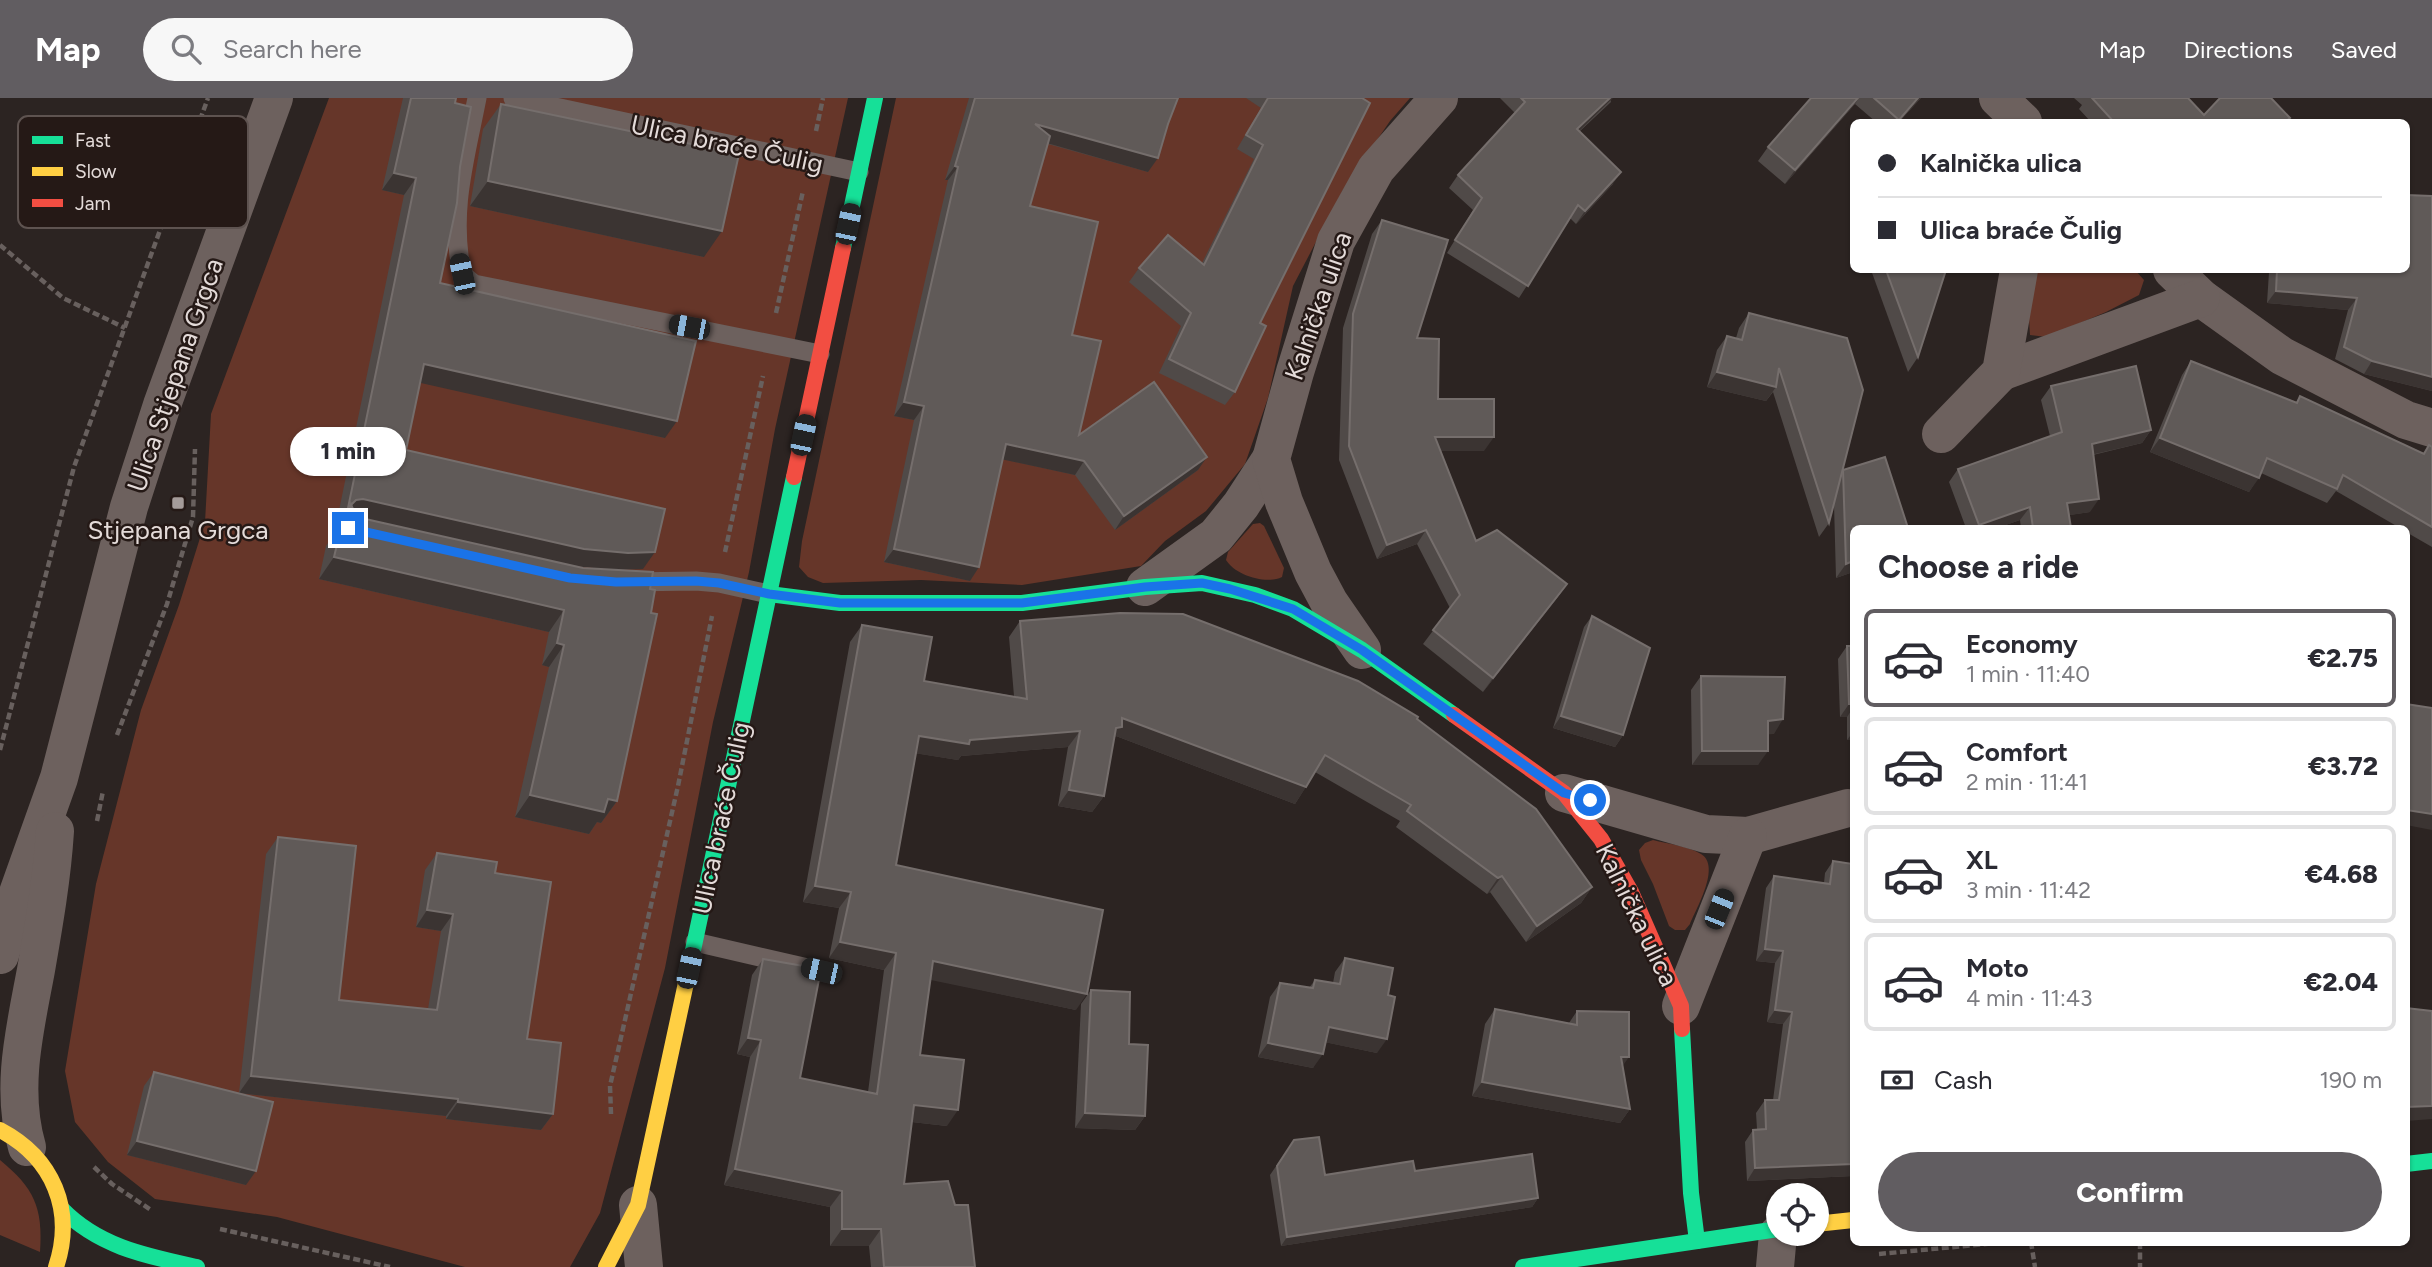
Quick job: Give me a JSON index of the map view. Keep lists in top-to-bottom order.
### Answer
{
  "streets": {
    "street": ["Ulica braće Čulig", "Kalnička ulica", "Ulica Stjepana Grgca"]
  },
  "crossings": [
    ["Ulica braće Čulig", "Kalnička ulica"]
  ],
  "places": {
    "transit": ["Stjepana Grgca"]
  },
  "legend": ["Fast", "Slow", "Jam"],
  "page": {
    "header": "Map",
    "search": "Search here",
    "nav": ["Map", "Directions", "Saved"],
    "banner": ["Kalnička ulica", "Ulica braće Čulig"],
    "bubble": "1 min",
    "heading": "Choose a ride",
    "list": [
      {
        "name": "Economy",
        "note": "1 min · 11:40",
        "value": "€2.75"
      },
      {
        "name": "Comfort",
        "note": "2 min · 11:41",
        "value": "€3.72"
      },
      {
        "name": "XL",
        "note": "3 min · 11:42",
        "value": "€4.68"
      },
      {
        "name": "Moto",
        "note": "4 min · 11:43",
        "value": "€2.04"
      }
    ],
    "pay": ["Cash", "190 m"],
    "buttons": "Confirm"
  }
}
